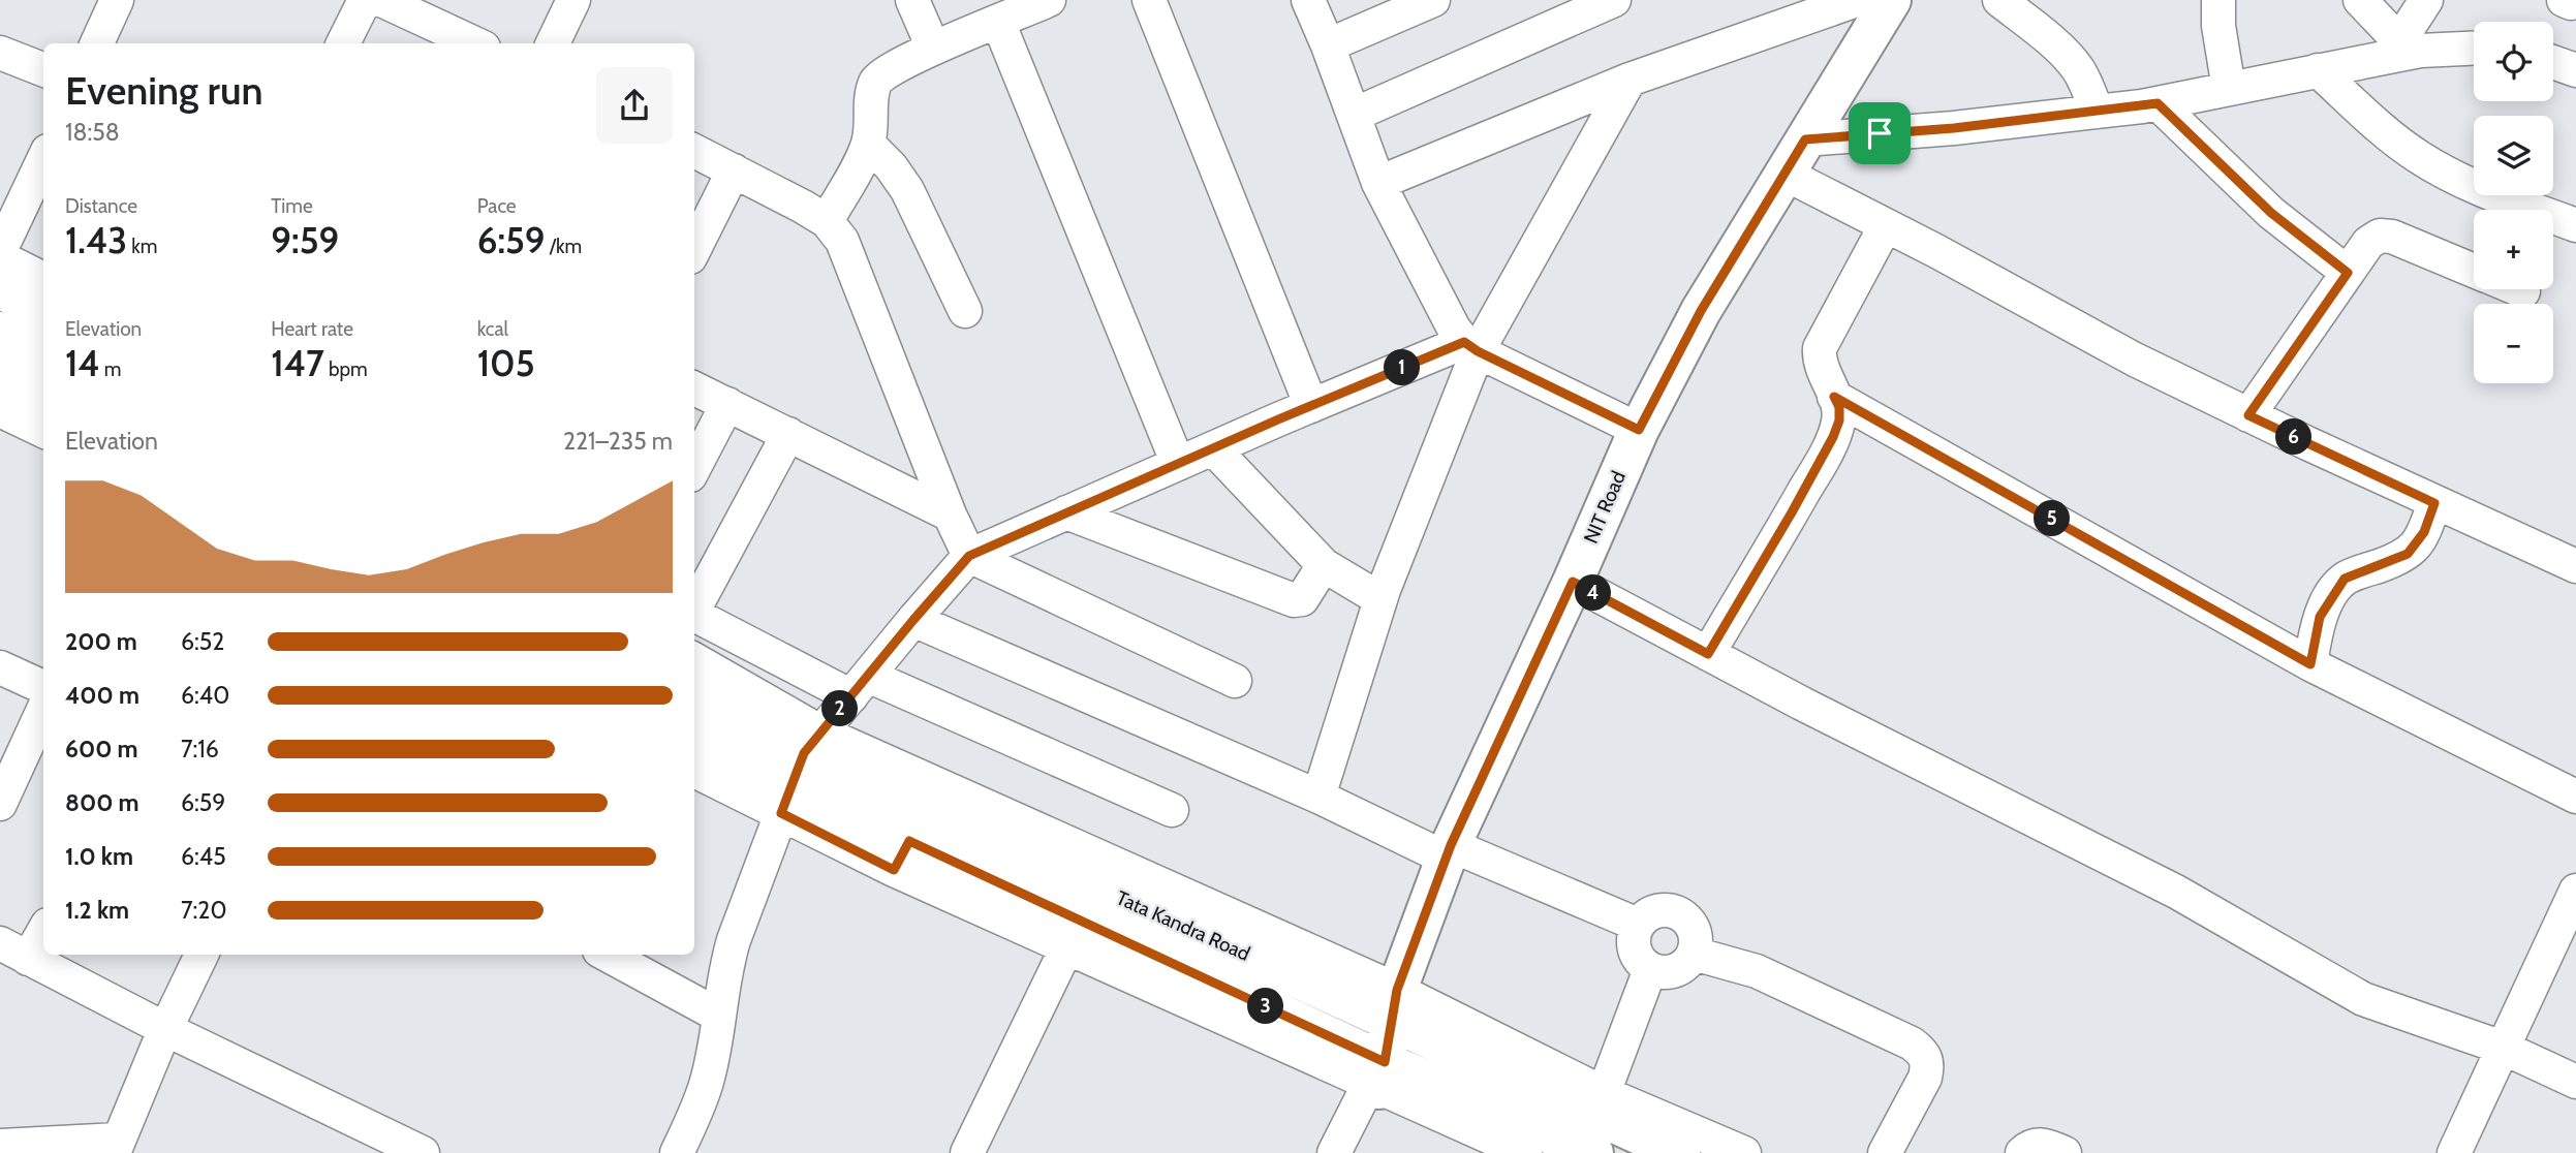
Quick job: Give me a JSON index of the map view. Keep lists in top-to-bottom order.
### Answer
{
  "streets": {
    "main road": ["NIT Road", "Tata Kandra Road"]
  },
  "crossings": [
    ["NIT Road", "Tata Kandra Road"]
  ],
  "page": {
    "map_buttons": ["+", "−"],
    "heading": ["Evening run", "18:58"],
    "stats": [
      ["Distance", "1.43 km"],
      ["Time", "9:59"],
      ["Pace", "6:59 /km"],
      ["Elevation", "14 m"],
      ["Heart rate", "147 bpm"],
      ["kcal", "105"]
    ],
    "pins": [
      "1",
      "6",
      "5",
      "4",
      "2",
      "3"
    ],
    "chart": ["Elevation", "221–235 m"],
    "list": [
      {
        "name": "200 m",
        "note": "6:52"
      },
      {
        "name": "400 m",
        "note": "6:40"
      },
      {
        "name": "600 m",
        "note": "7:16"
      },
      {
        "name": "800 m",
        "note": "6:59"
      },
      {
        "name": "1.0 km",
        "note": "6:45"
      },
      {
        "name": "1.2 km",
        "note": "7:20"
      }
    ]
  }
}
